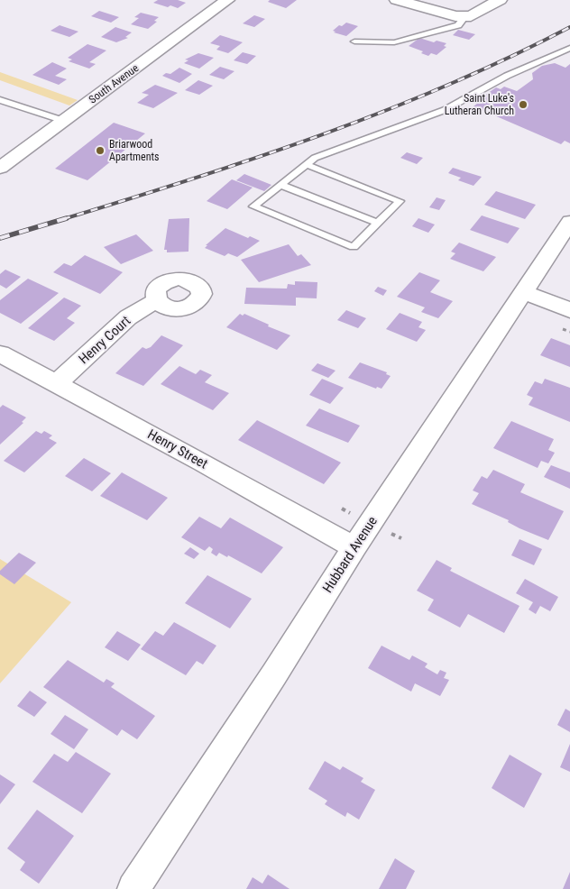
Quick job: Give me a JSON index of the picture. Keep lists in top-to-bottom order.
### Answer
{
  "streets": {
    "street": [
      "South Avenue",
      "Henry Court",
      "Henry Street",
      "Hubbard Avenue"
    ]
  },
  "crossings": [
    ["Henry Court", "Henry Street"],
    ["Henry Street", "Hubbard Avenue"]
  ],
  "places": ["Saint Luke's Lutheran Church", "Briarwood Apartments"]
}
